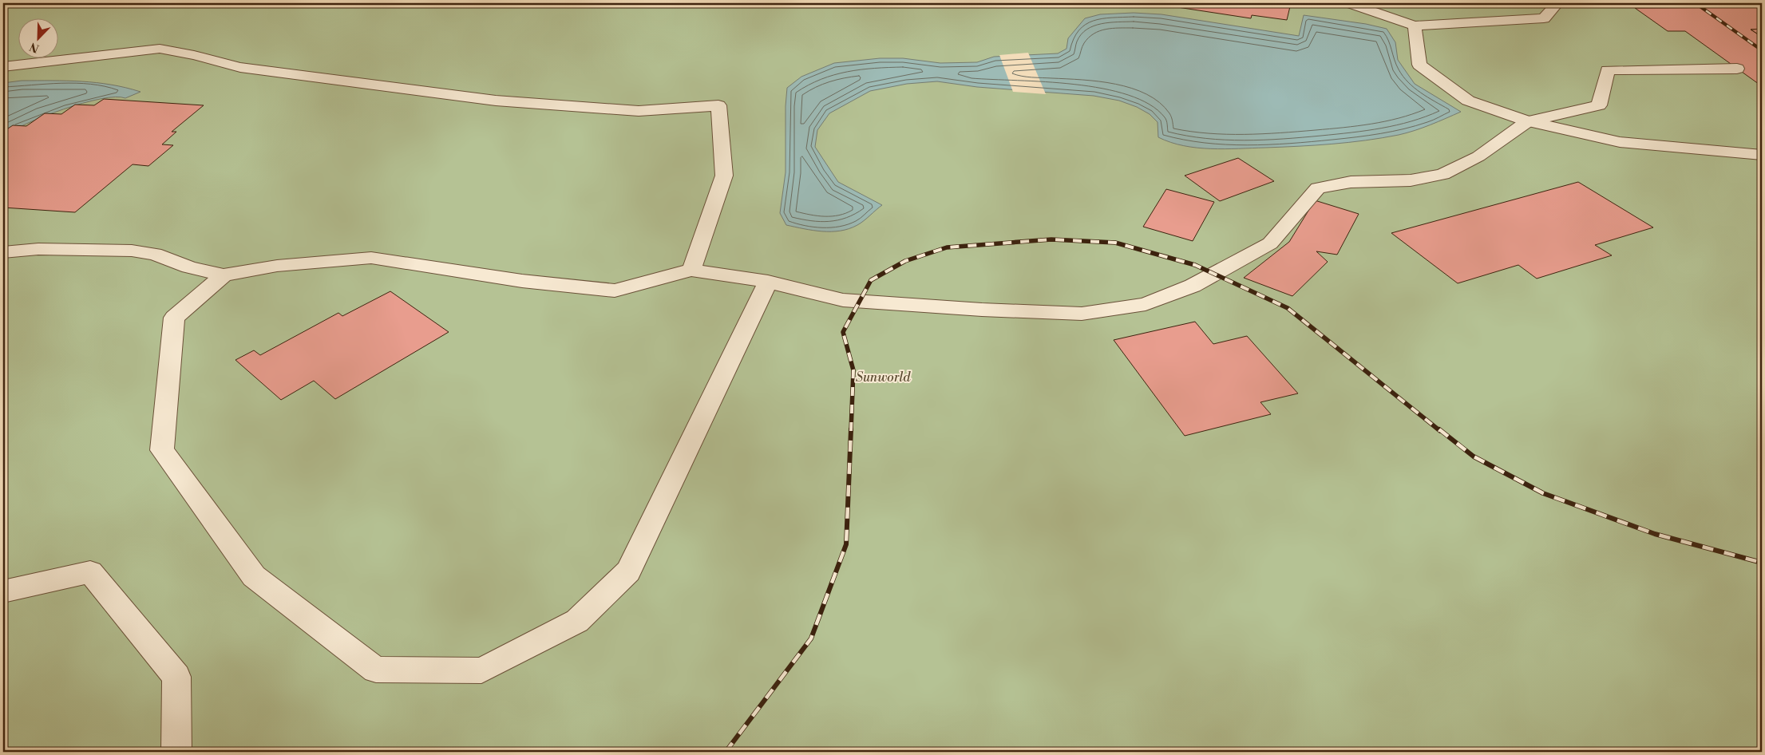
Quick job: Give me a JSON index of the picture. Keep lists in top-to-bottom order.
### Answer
{
  "parks": ["Sunworld"],
  "north": "bottom left"
}
